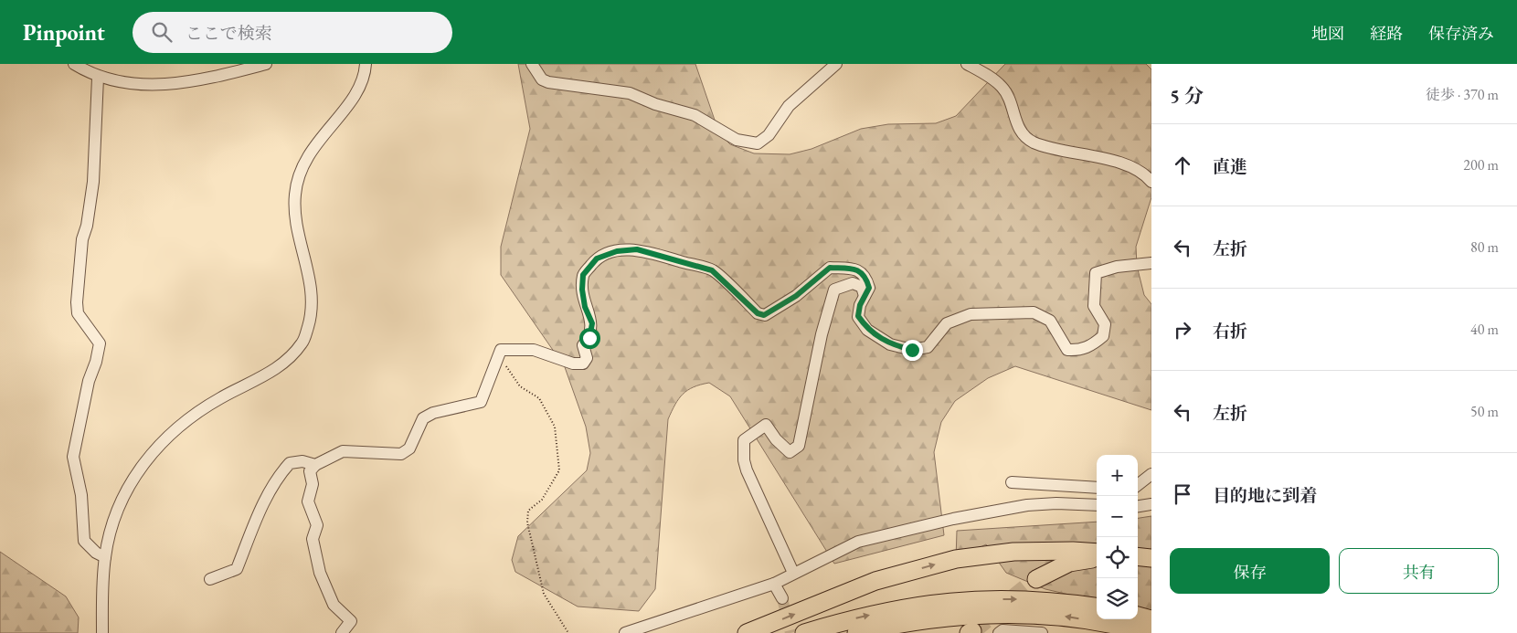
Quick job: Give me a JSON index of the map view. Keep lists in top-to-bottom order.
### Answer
{
  "page": {
    "header": "Pinpoint",
    "search": "ここで検索",
    "nav": ["地図", "経路", "保存済み"],
    "heading": ["5 分", "徒歩 · 370 m"],
    "list": [
      ["直進", "200 m"],
      ["左折", "80 m"],
      ["右折", "40 m"],
      ["左折", "50 m"],
      "目的地に到着"
    ],
    "map_buttons": ["+", "−"],
    "buttons": ["保存", "共有"]
  }
}
